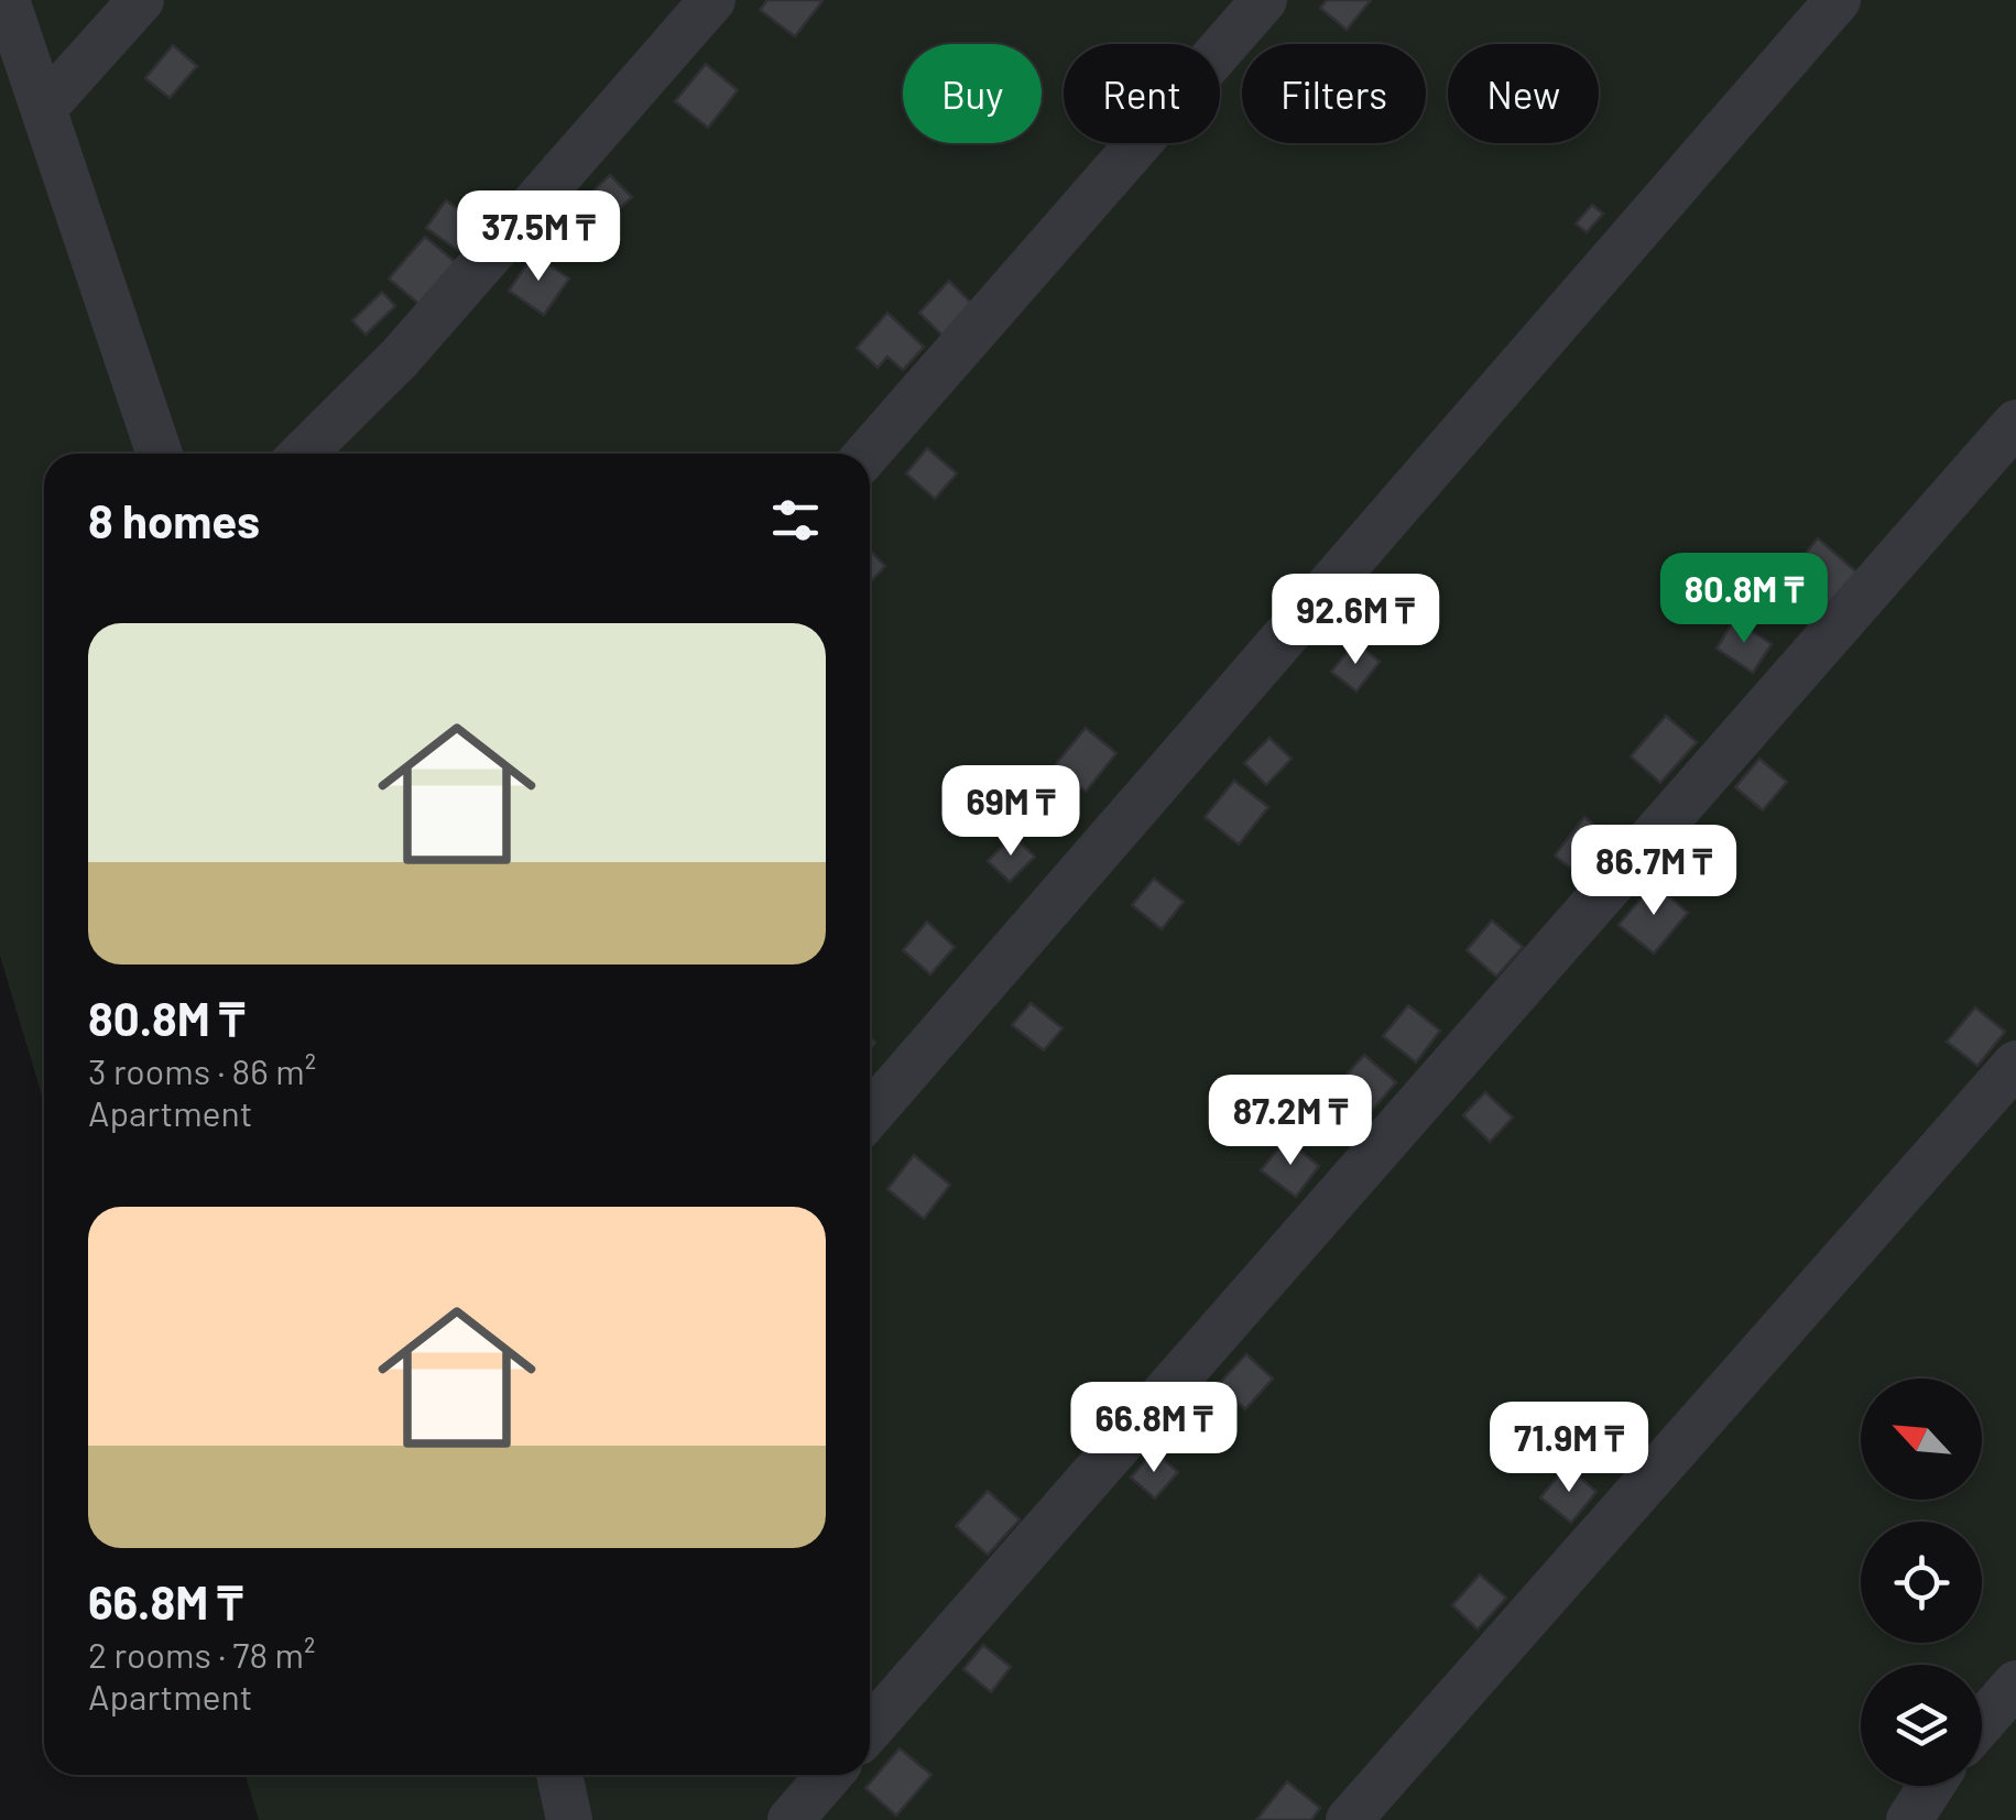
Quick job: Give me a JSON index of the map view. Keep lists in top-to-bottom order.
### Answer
{
  "north": "top left",
  "page": {
    "chip": [
      "Buy",
      "Rent",
      "Filters",
      "New"
    ],
    "price": [
      "37.5M ₸",
      "80.8M ₸",
      "92.6M ₸",
      "69M ₸",
      "86.7M ₸",
      "87.2M ₸",
      "66.8M ₸",
      "71.9M ₸"
    ],
    "heading": "8 homes",
    "list": [
      {
        "name": "80.8M ₸",
        "note": "3 rooms · 86 m² · Apartment"
      },
      {
        "name": "66.8M ₸",
        "note": "2 rooms · 78 m² · Apartment"
      }
    ]
  }
}
